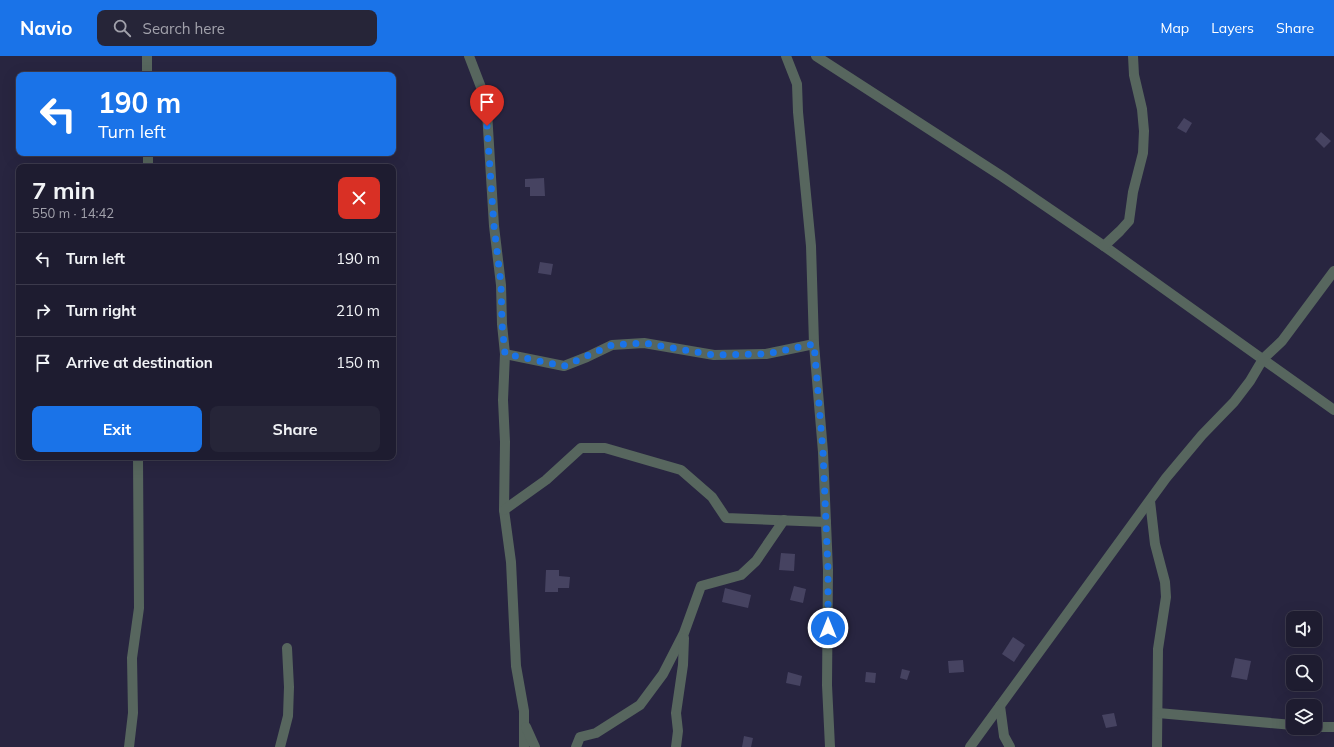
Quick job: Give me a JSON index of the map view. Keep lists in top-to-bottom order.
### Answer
{
  "page": {
    "header": "Navio",
    "search": "Search here",
    "nav": ["Map", "Layers", "Share"],
    "turn": ["190 m", "Turn left"],
    "heading": ["7 min", "550 m · 14:42"],
    "list": [
      {
        "name": "Turn left",
        "value": "190 m"
      },
      {
        "name": "Turn right",
        "value": "210 m"
      },
      {
        "name": "Arrive at destination",
        "value": "150 m"
      }
    ],
    "buttons": ["Exit", "Share"]
  }
}
